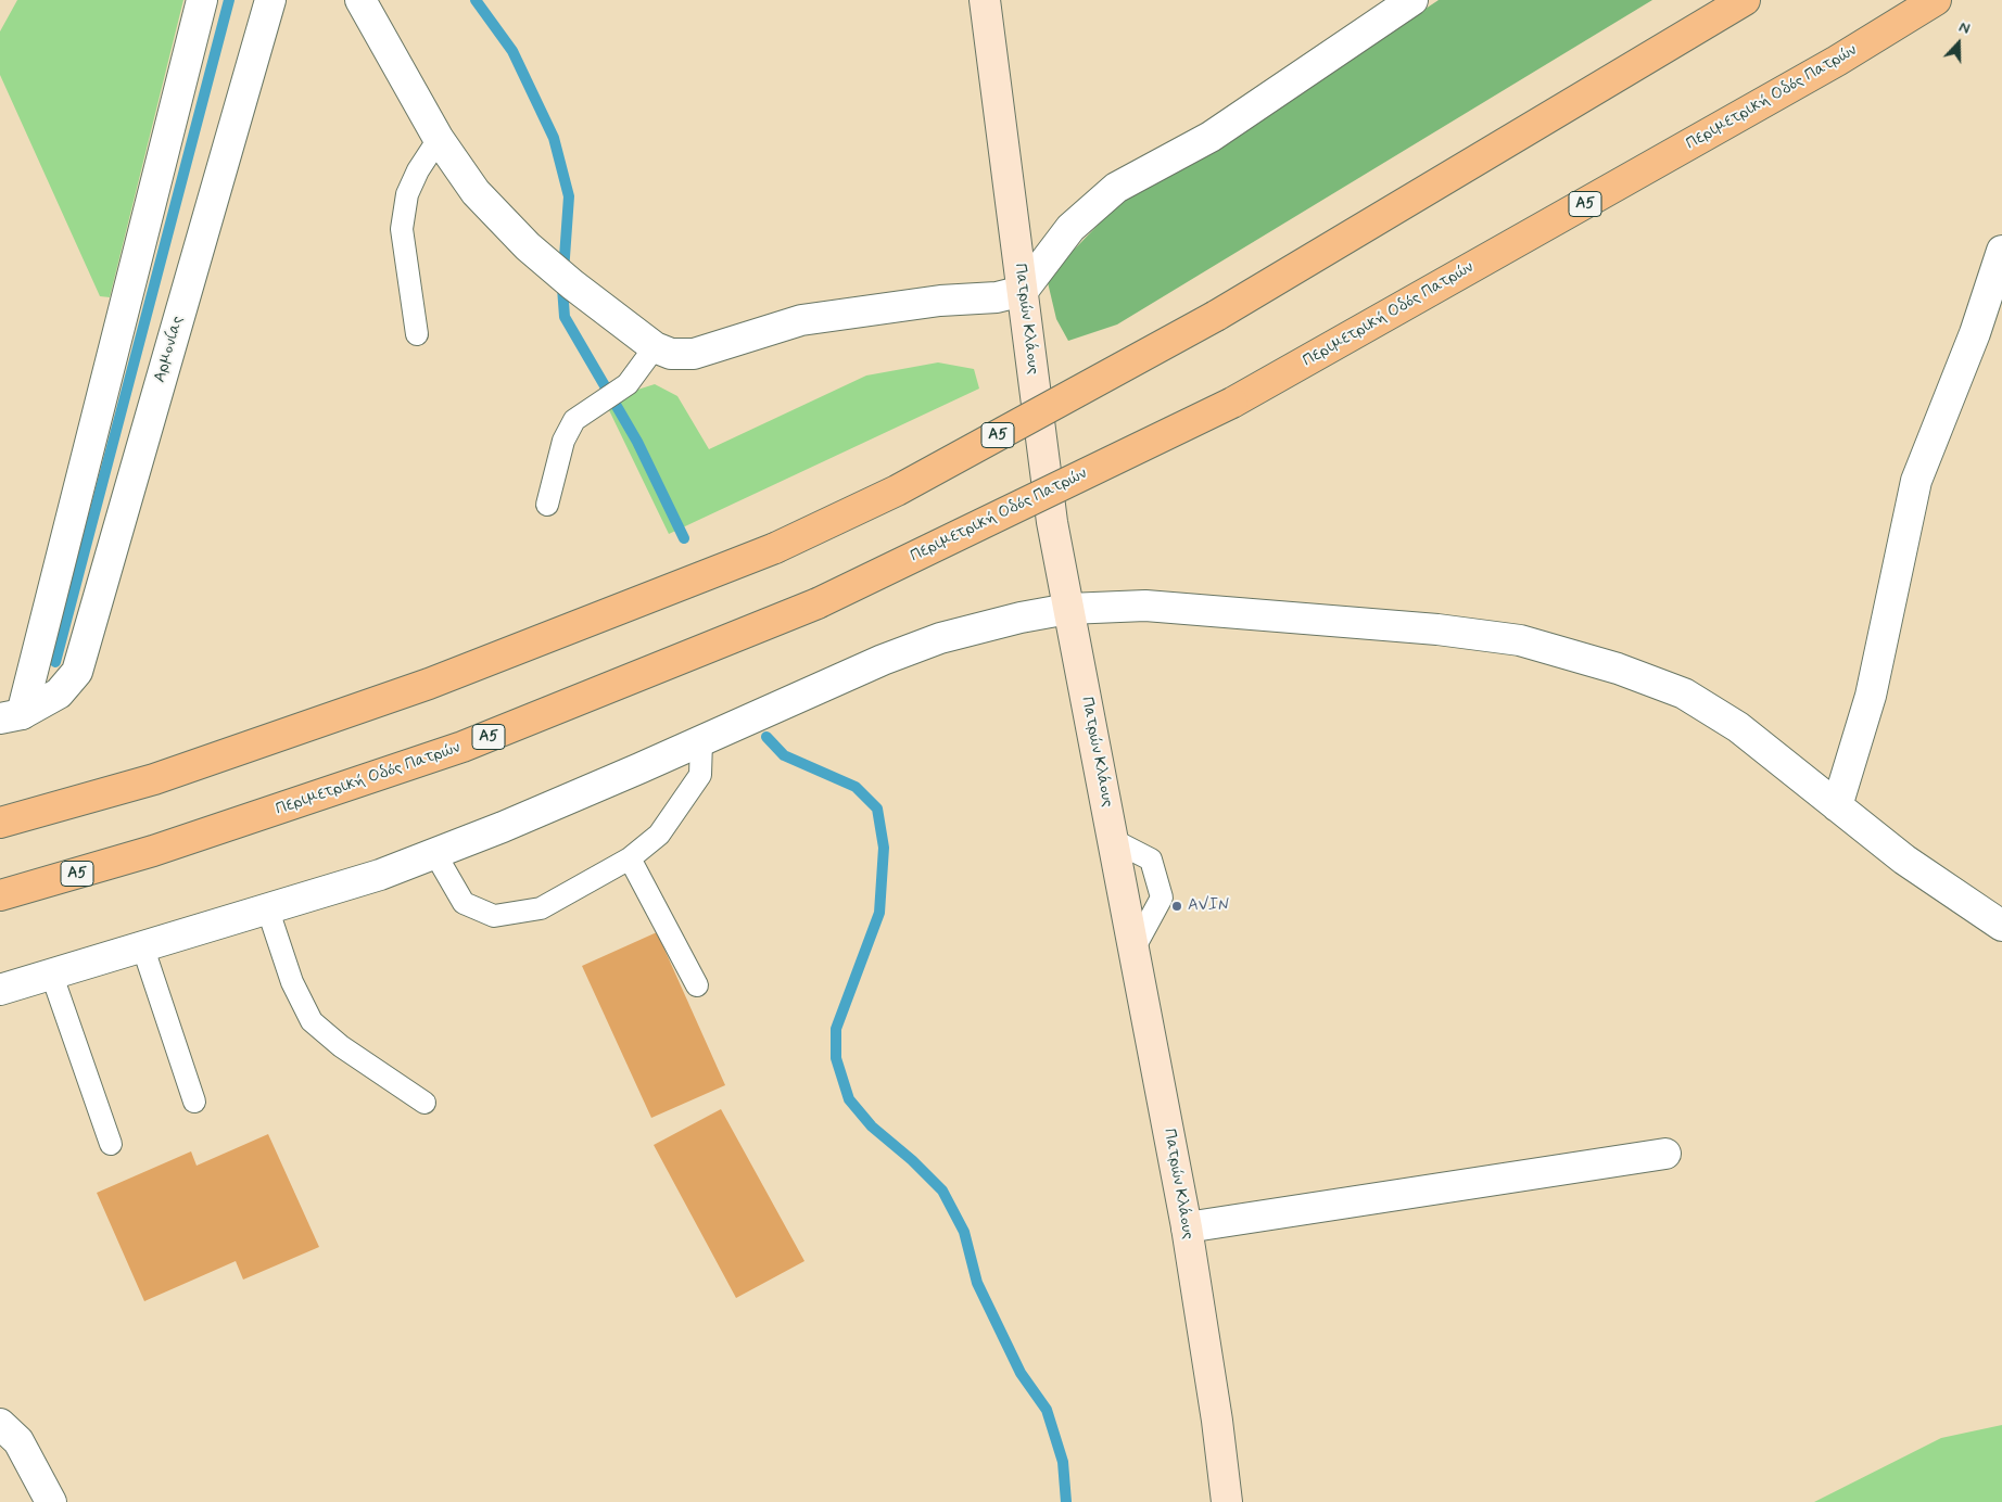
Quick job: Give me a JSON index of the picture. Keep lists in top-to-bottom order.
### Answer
{
  "streets": {
    "highway": ["Περιμετρική Οδός Πατρών", "Α5"],
    "main road": ["Πατρών Κλάους"],
    "street": ["Αρμονίας"]
  },
  "places": ["AVIN"],
  "north": "top"
}
